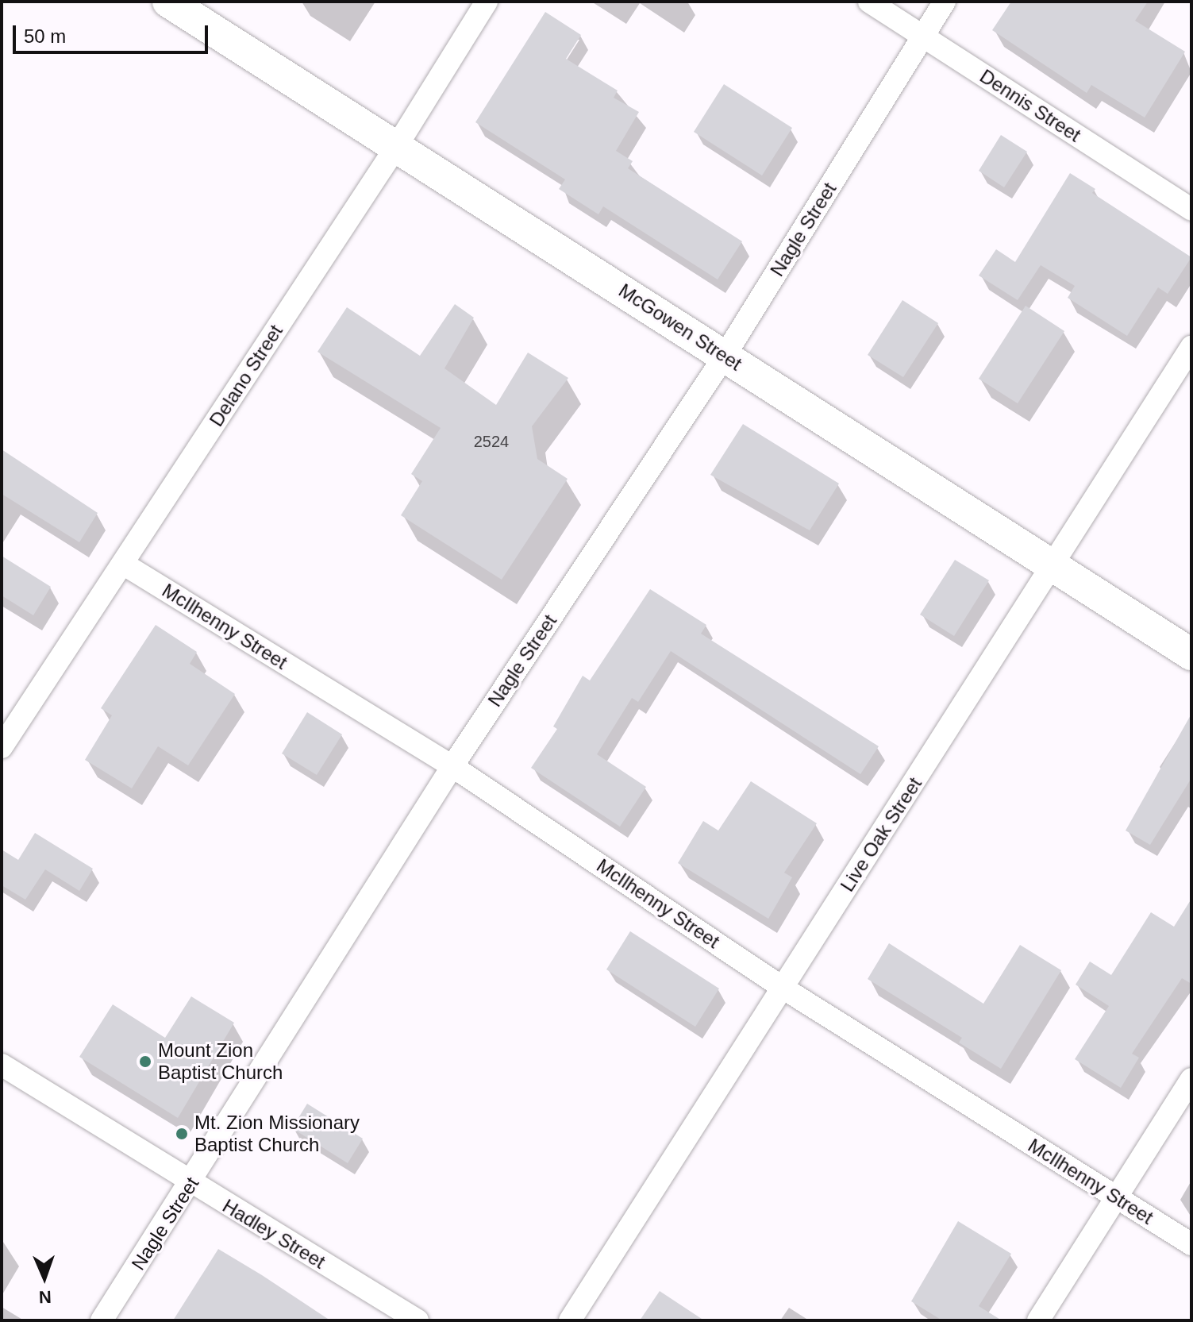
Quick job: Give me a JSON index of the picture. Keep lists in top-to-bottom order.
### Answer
{
  "streets": {
    "street": [
      "Dennis Street",
      "Nagle Street",
      "McGowen Street",
      "Delano Street",
      "McIlhenny Street",
      "Live Oak Street",
      "Hadley Street"
    ]
  },
  "crossings": [
    ["Dennis Street", "Nagle Street"],
    ["Nagle Street", "McGowen Street"],
    ["Nagle Street", "McIlhenny Street"],
    ["Nagle Street", "Hadley Street"],
    ["McGowen Street", "Delano Street"],
    ["McGowen Street", "Live Oak Street"],
    ["Delano Street", "McIlhenny Street"],
    ["McIlhenny Street", "Live Oak Street"]
  ],
  "places": ["Mount Zion Baptist Church", "Mt. Zion Missionary Baptist Church"],
  "house_numbers": ["2524"],
  "scale_bar": "50 m",
  "north": "bottom"
}
